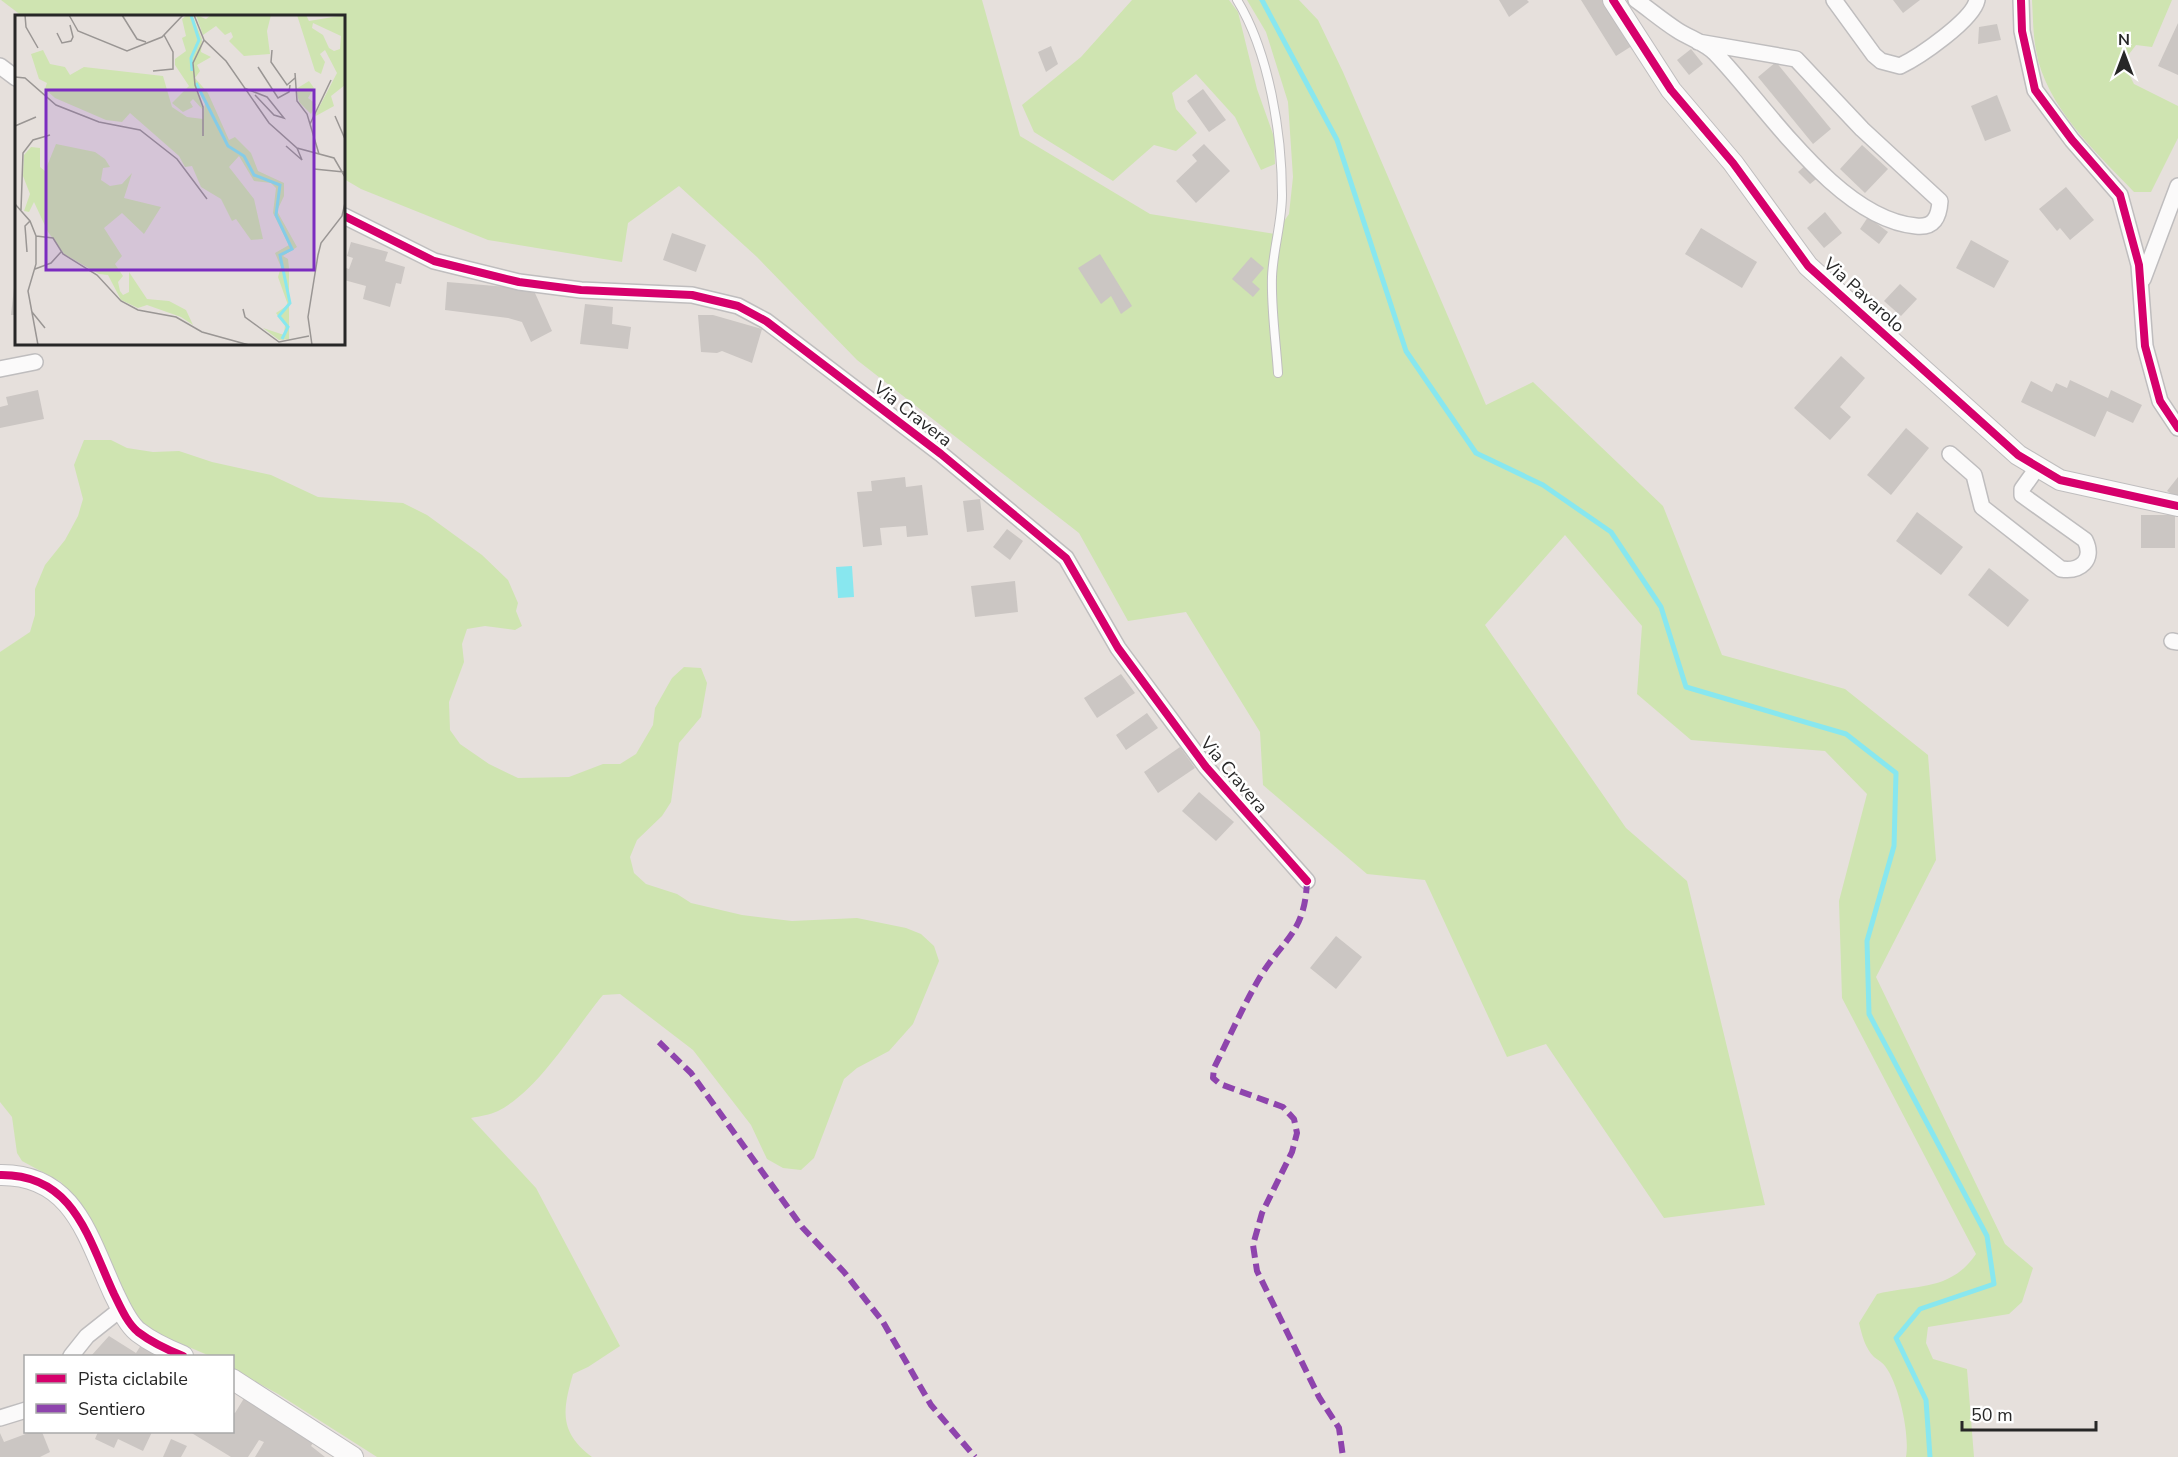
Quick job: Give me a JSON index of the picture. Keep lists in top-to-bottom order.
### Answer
{
  "streets": {
    "street": ["Via Pavarolo", "Via Cravera"]
  },
  "legend": ["Pista ciclabile", "Sentiero"],
  "scale_bar": "50 m",
  "north": "top"
}
